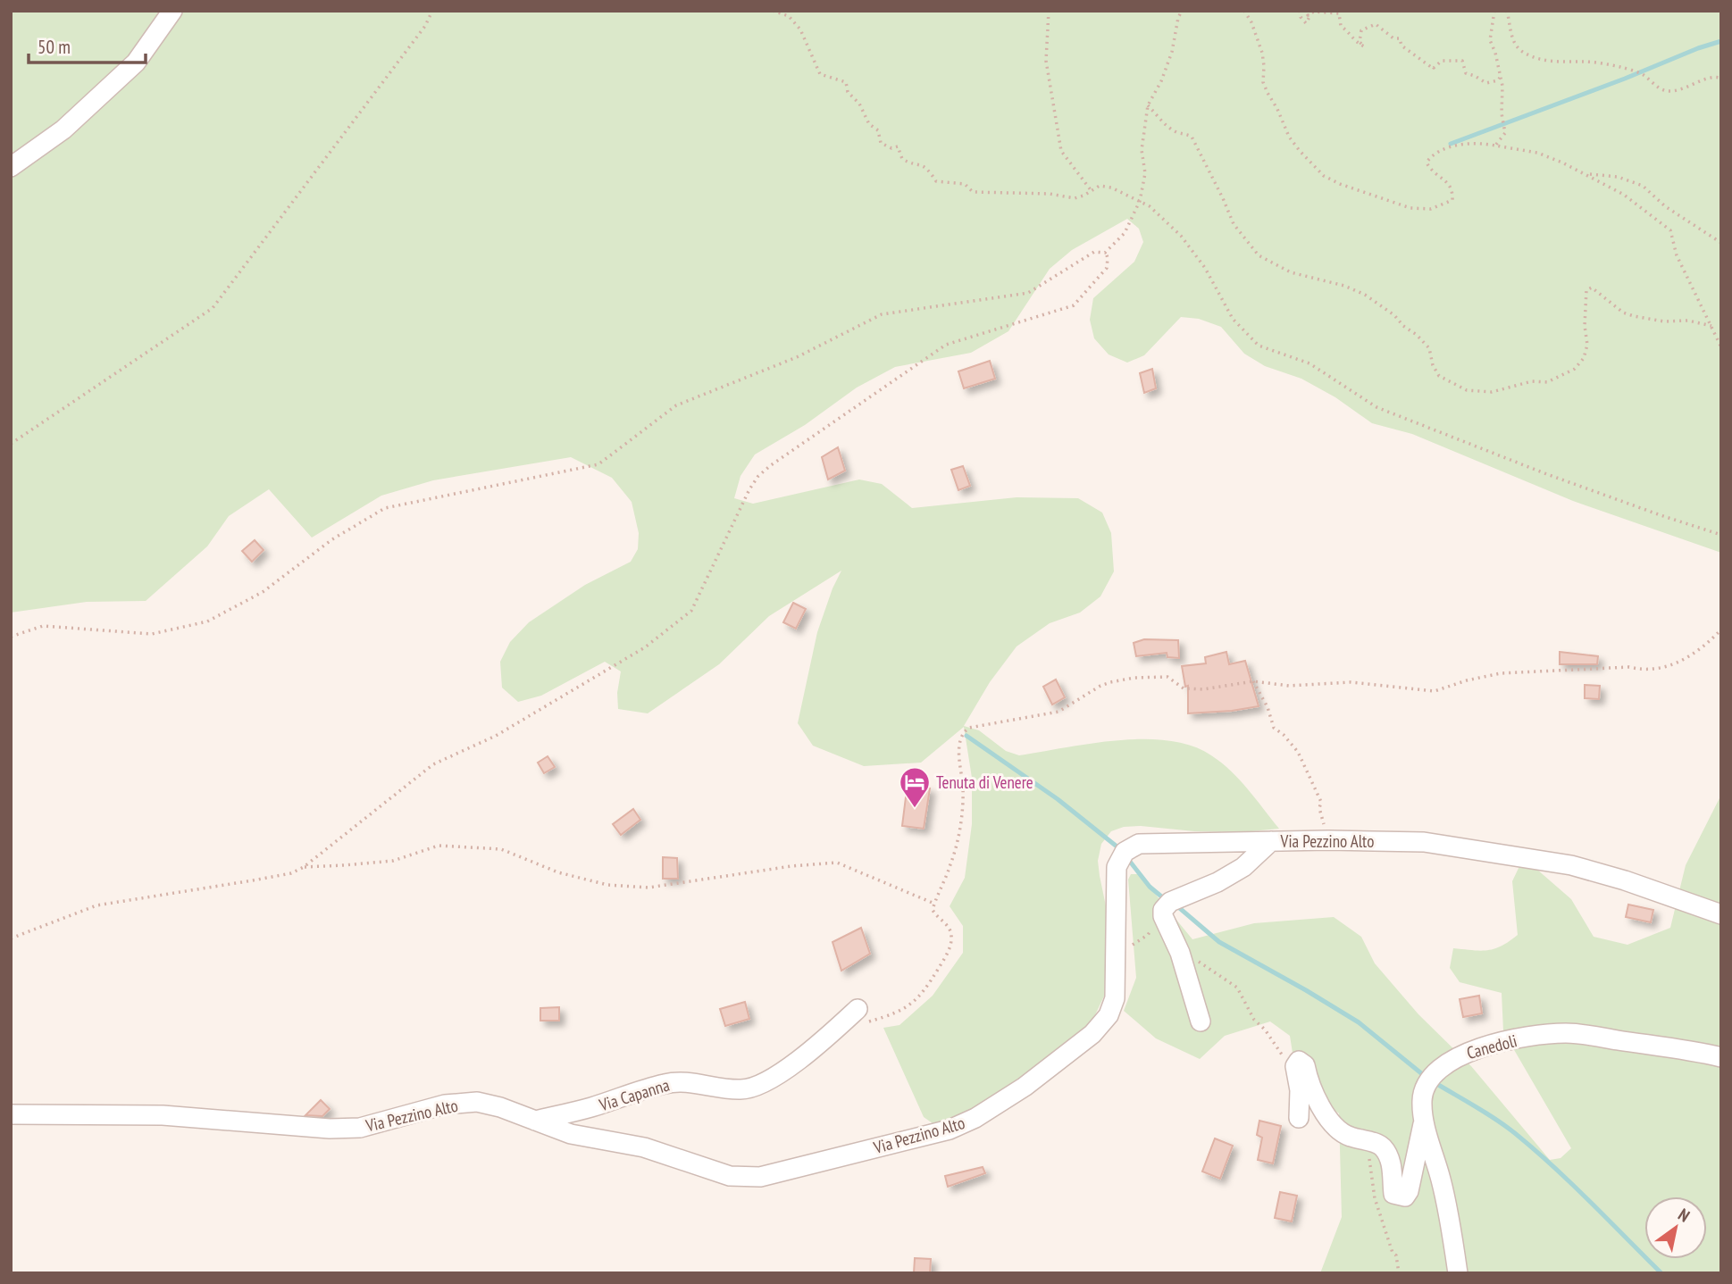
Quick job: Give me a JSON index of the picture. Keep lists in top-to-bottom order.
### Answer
{
  "streets": {
    "street": ["Via Pezzino Alto", "Canedoli", "Via Capanna"]
  },
  "crossings": [
    ["Via Pezzino Alto", "Via Capanna"]
  ],
  "places": {
    "hotel": ["Tenuta di Venere"]
  },
  "scale_bar": "50 m",
  "north": "top right"
}
